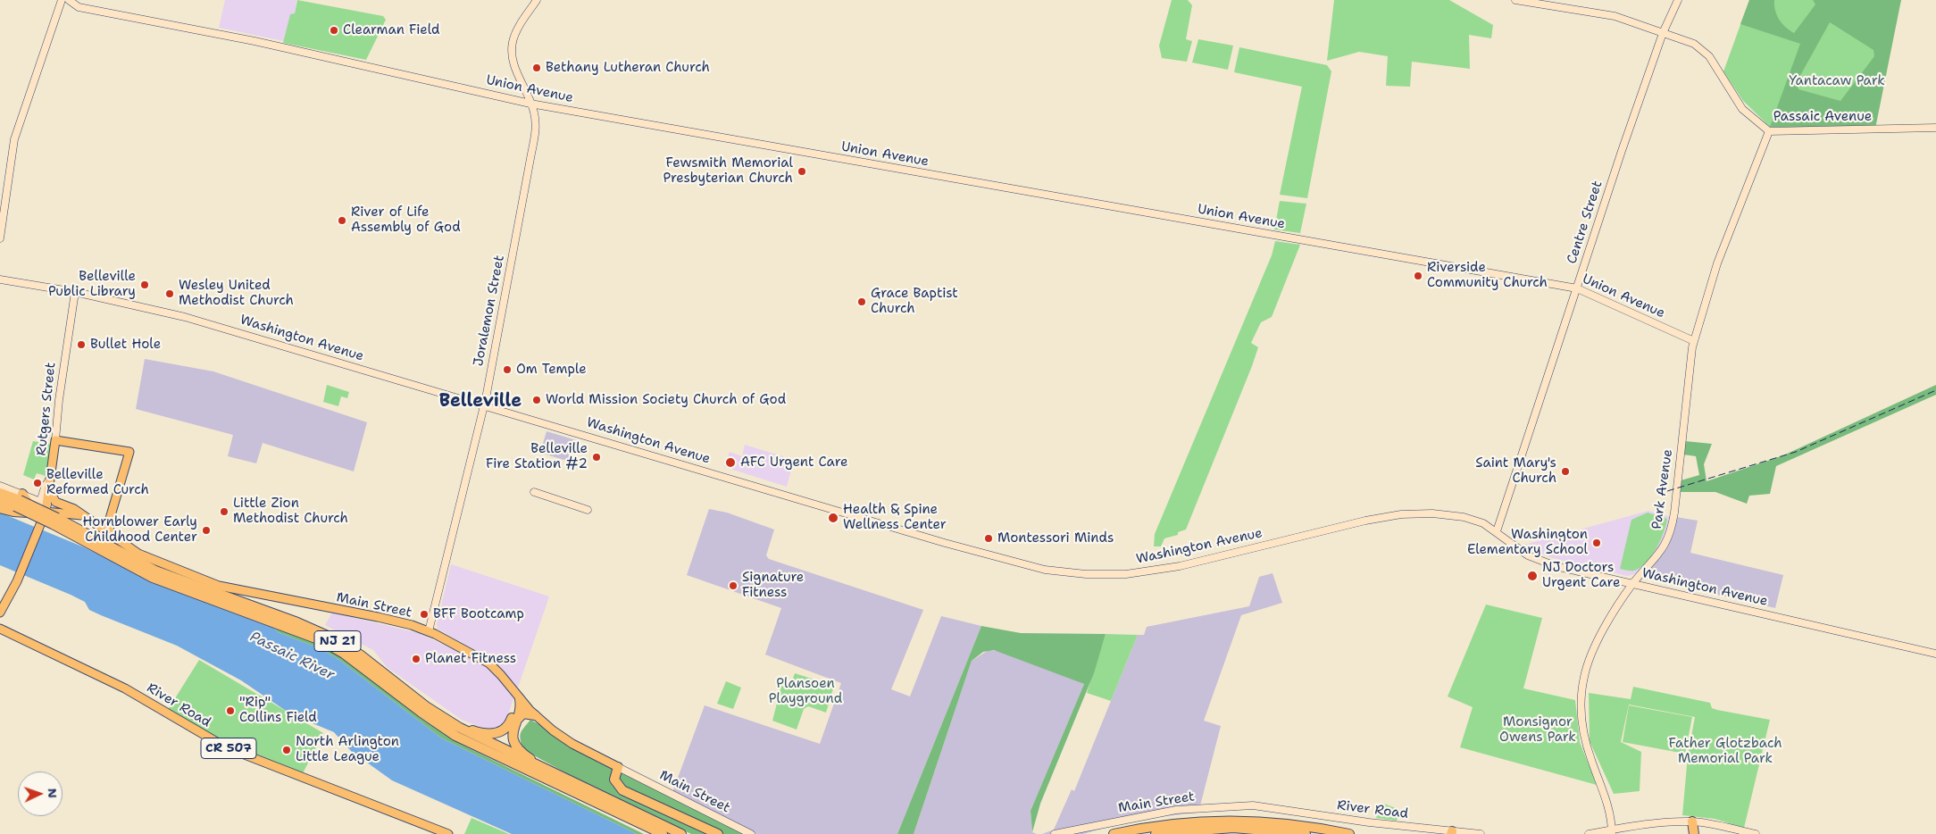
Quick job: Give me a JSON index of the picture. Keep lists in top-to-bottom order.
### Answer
{
  "streets": {
    "highway": ["NJ 21"],
    "main road": [
      "Rutgers Street",
      "Main Street",
      "River Road",
      "CR 507"
    ],
    "street": [
      "Union Avenue",
      "Passaic Avenue",
      "Centre Street",
      "Joralemon Street",
      "Washington Avenue",
      "Park Avenue"
    ]
  },
  "crossings": [
    ["Union Avenue", "Centre Street"],
    ["Union Avenue", "Joralemon Street"],
    ["Union Avenue", "Park Avenue"],
    ["Passaic Avenue", "Centre Street"],
    ["Passaic Avenue", "Park Avenue"],
    ["Centre Street", "Washington Avenue"],
    ["Joralemon Street", "Washington Avenue"],
    ["Joralemon Street", "Main Street"],
    ["Washington Avenue", "Rutgers Street"],
    ["Washington Avenue", "Park Avenue"],
    ["Rutgers Street", "Main Street"],
    ["Main Street", "NJ 21"],
    ["Main Street", "River Road"]
  ],
  "districts": ["Belleville"],
  "water": ["Passaic River"],
  "parks": [
    "Yantacaw Park",
    "Plansoen Playground",
    "Monsignor Owens Park",
    "Father Glotzbach Memorial Park"
  ],
  "places": [
    "Clearman Field",
    "Bethany Lutheran Church",
    "Fewsmith Memorial Presbyterian Church",
    "River of Life Assembly of God",
    "Riverside Community Church",
    "Belleville Public Library",
    "Wesley United Methodist Church",
    "Grace Baptist Church",
    "Bullet Hole",
    "Om Temple",
    "World Mission Society Church of God",
    "Belleville Fire Station #2",
    "AFC Urgent Care",
    "Saint Mary's Church",
    "Belleville Reformed Curch",
    "Little Zion Methodist Church",
    "Health & Spine Wellness Center",
    "Hornblower Early Childhood Center",
    "Montessori Minds",
    "Washington Elementary School",
    "NJ Doctors Urgent Care",
    "Signature Fitness",
    "BFF Bootcamp",
    "Planet Fitness",
    "\"Rip\" Collins Field",
    "North Arlington Little League"
  ],
  "north": "right"
}
